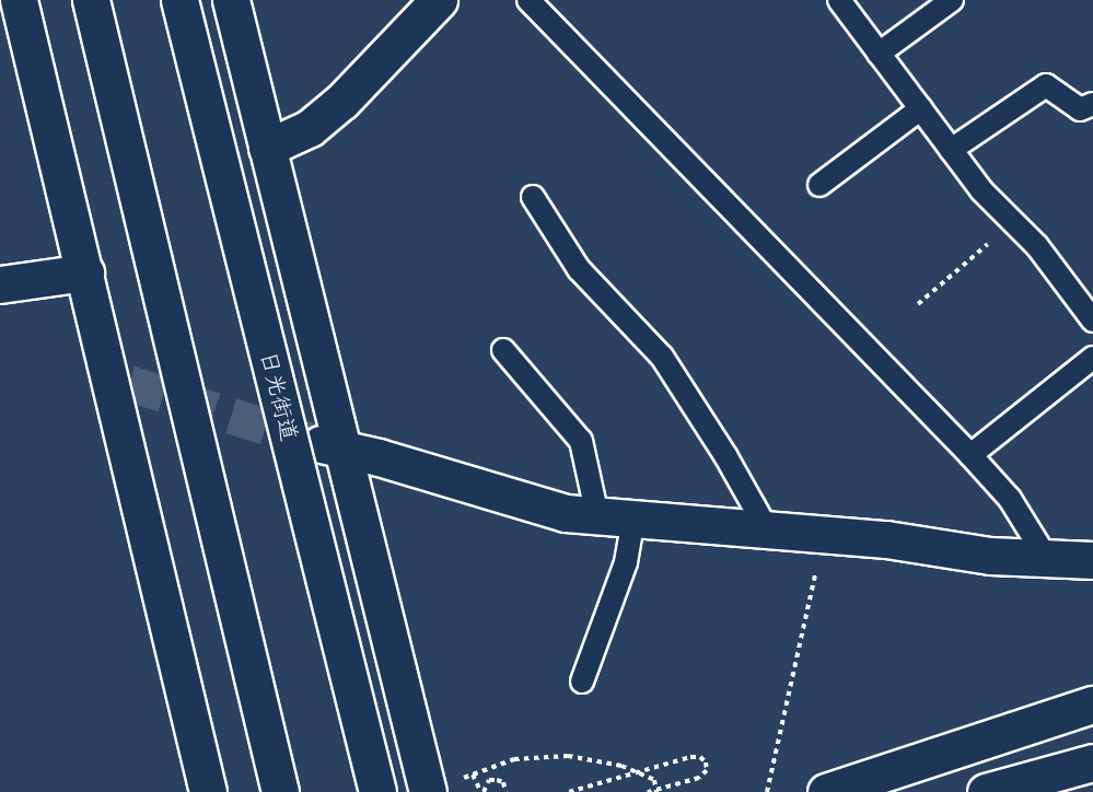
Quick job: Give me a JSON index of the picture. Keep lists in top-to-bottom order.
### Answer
{
  "streets": {
    "main road": ["日光街道"]
  }
}
